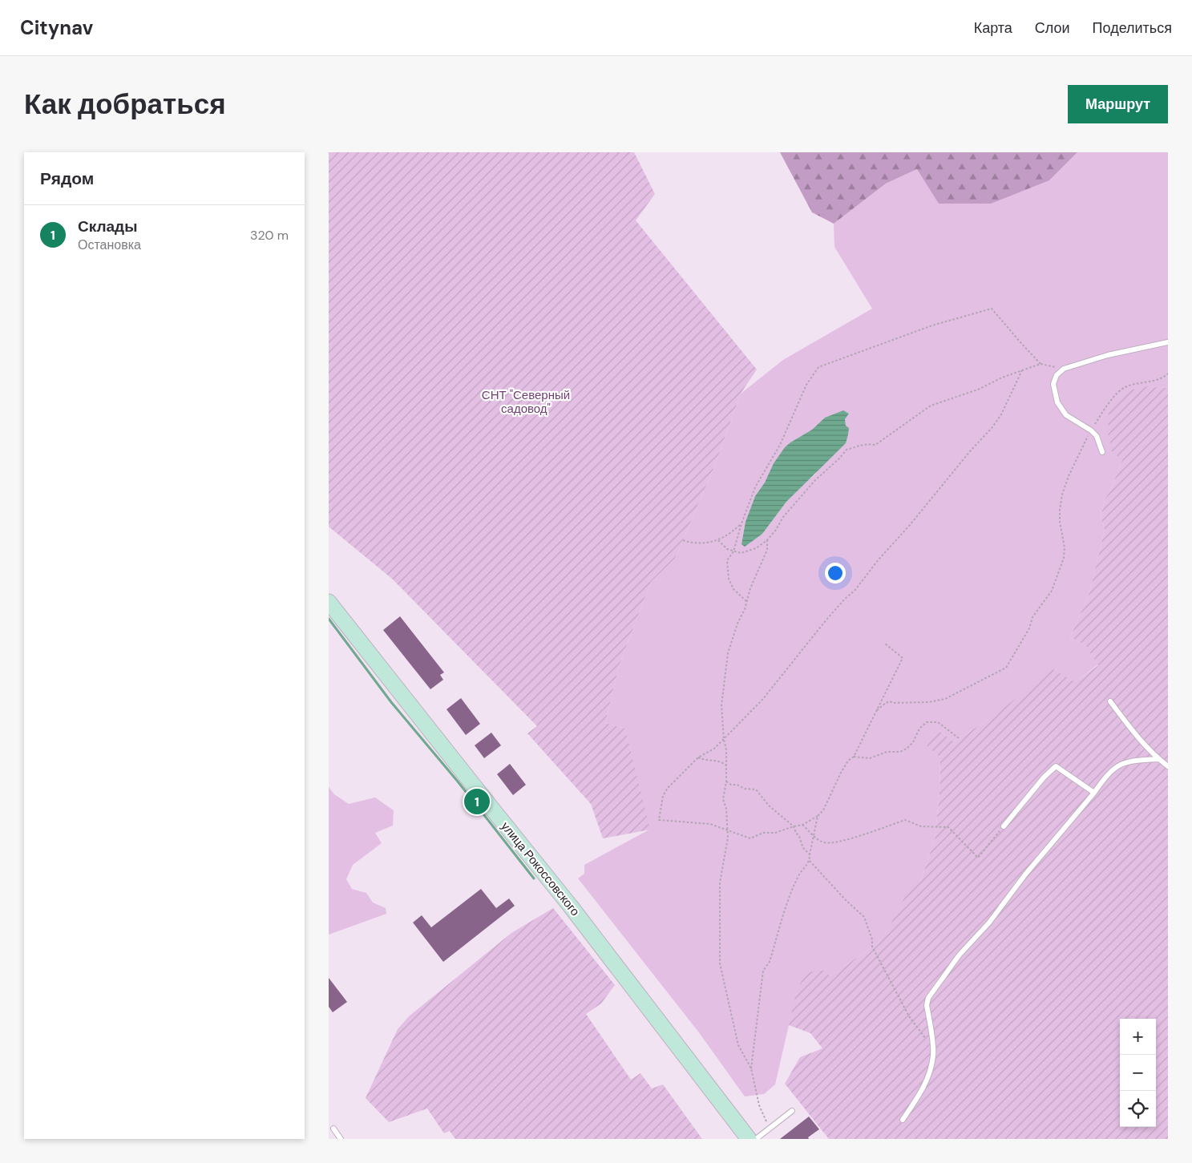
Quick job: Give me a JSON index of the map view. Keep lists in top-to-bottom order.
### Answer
{
  "streets": {
    "street": ["улица Рокоссовского"]
  },
  "parks": ["СНТ \"Северный садовод\""],
  "page": {
    "header": "Citynav",
    "nav": ["Карта", "Слои", "Поделиться"],
    "buttons": "Маршрут",
    "title": "Как добраться",
    "heading": "Рядом",
    "list": [
      {
        "mark": "1",
        "name": "Склады",
        "note": "Остановка",
        "value": "320 m"
      }
    ],
    "pins": "1",
    "map_buttons": ["+", "−"]
  }
}
